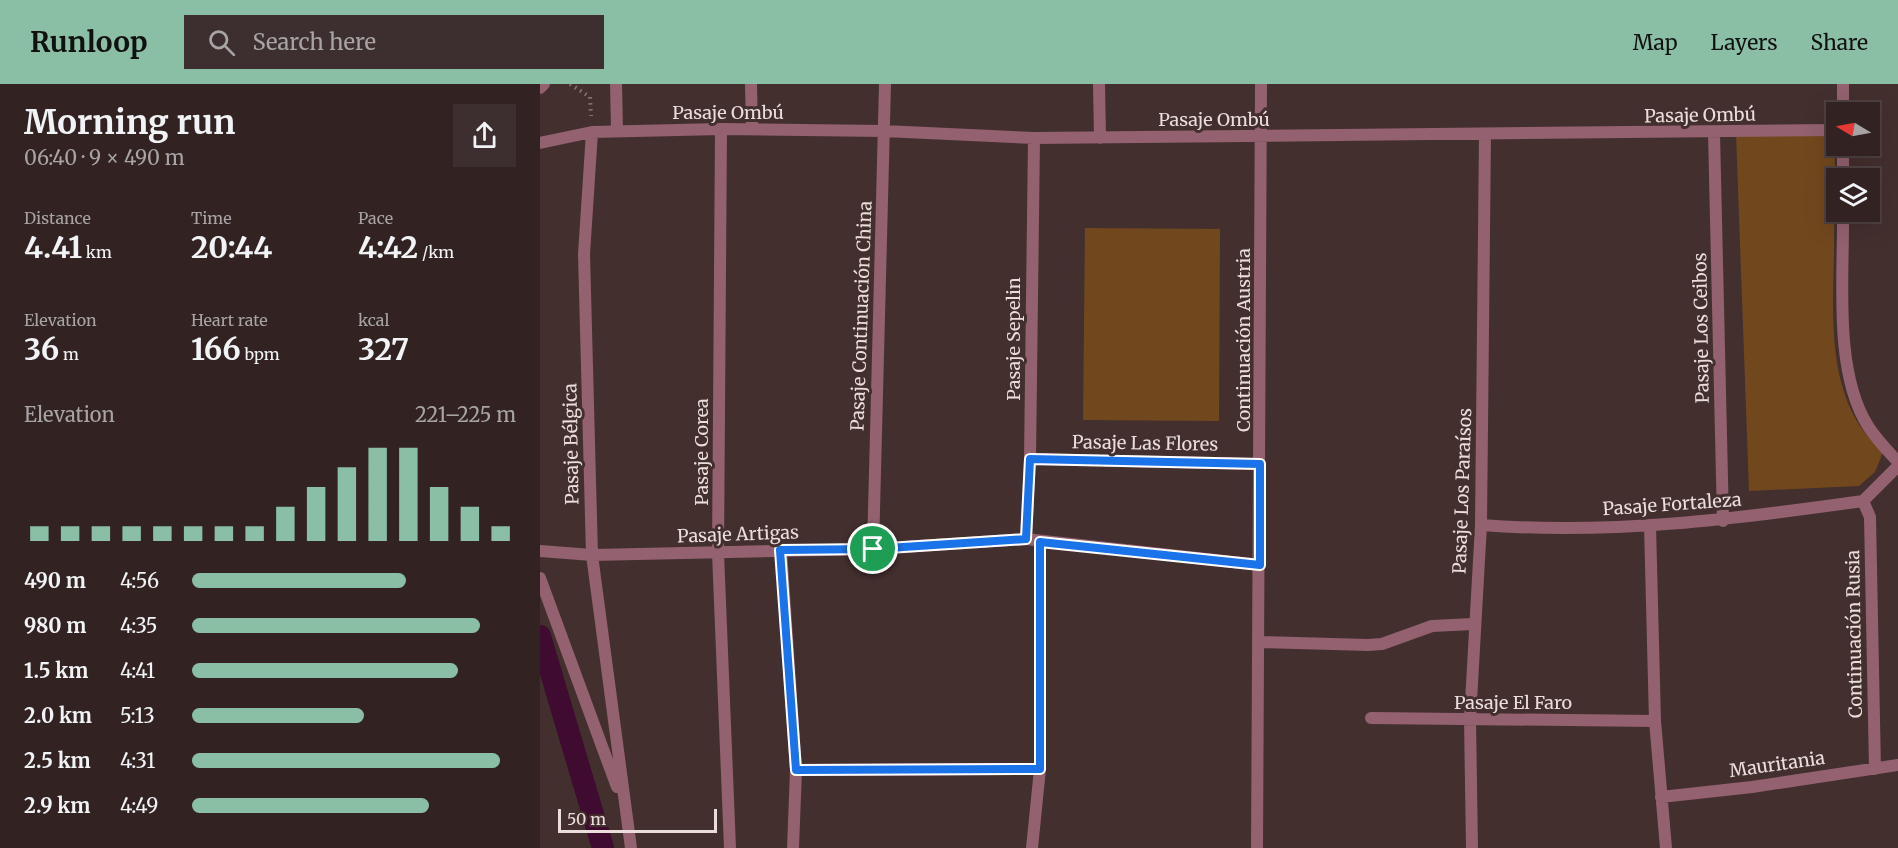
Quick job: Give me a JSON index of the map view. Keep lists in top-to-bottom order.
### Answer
{
  "streets": {
    "street": [
      "Pasaje Ombú",
      "Pasaje Continuación China",
      "Pasaje Los Ceibos",
      "Pasaje Sepelin",
      "Continuación Austria",
      "Pasaje Las Flores",
      "Pasaje Bélgica",
      "Pasaje Corea",
      "Pasaje Los Paraísos",
      "Pasaje Fortaleza",
      "Pasaje Artigas",
      "Continuación Rusia",
      "Pasaje El Faro",
      "Mauritania"
    ]
  },
  "crossings": [
    ["Pasaje Ombú", "Pasaje Continuación China"],
    ["Pasaje Ombú", "Pasaje Los Ceibos"],
    ["Pasaje Ombú", "Pasaje Sepelin"],
    ["Pasaje Ombú", "Continuación Austria"],
    ["Pasaje Ombú", "Pasaje Bélgica"],
    ["Pasaje Ombú", "Pasaje Corea"],
    ["Pasaje Ombú", "Pasaje Los Paraísos"],
    ["Pasaje Continuación China", "Pasaje Artigas"],
    ["Pasaje Los Ceibos", "Pasaje Fortaleza"],
    ["Pasaje Sepelin", "Pasaje Las Flores"],
    ["Pasaje Sepelin", "Pasaje Artigas"],
    ["Continuación Austria", "Pasaje Las Flores"],
    ["Continuación Austria", "Pasaje Artigas"],
    ["Pasaje Bélgica", "Pasaje Artigas"],
    ["Pasaje Corea", "Pasaje Artigas"],
    ["Pasaje Los Paraísos", "Pasaje Fortaleza"],
    ["Pasaje Los Paraísos", "Pasaje El Faro"],
    ["Pasaje Fortaleza", "Continuación Rusia"],
    ["Continuación Rusia", "Mauritania"]
  ],
  "scale_bar": "50 m",
  "north": "left",
  "page": {
    "header": "Runloop",
    "search": "Search here",
    "nav": ["Map", "Layers", "Share"],
    "heading": ["Morning run", "06:40 · 9 × 490 m"],
    "stats": [
      ["Distance", "4.41 km"],
      ["Time", "20:44"],
      ["Pace", "4:42 /km"],
      ["Elevation", "36 m"],
      ["Heart rate", "166 bpm"],
      ["kcal", "327"]
    ],
    "chart": ["Elevation", "221–225 m"],
    "list": [
      {
        "name": "490 m",
        "note": "4:56"
      },
      {
        "name": "980 m",
        "note": "4:35"
      },
      {
        "name": "1.5 km",
        "note": "4:41"
      },
      {
        "name": "2.0 km",
        "note": "5:13"
      },
      {
        "name": "2.5 km",
        "note": "4:31"
      },
      {
        "name": "2.9 km",
        "note": "4:49"
      }
    ],
    "scale": "50 m"
  }
}
